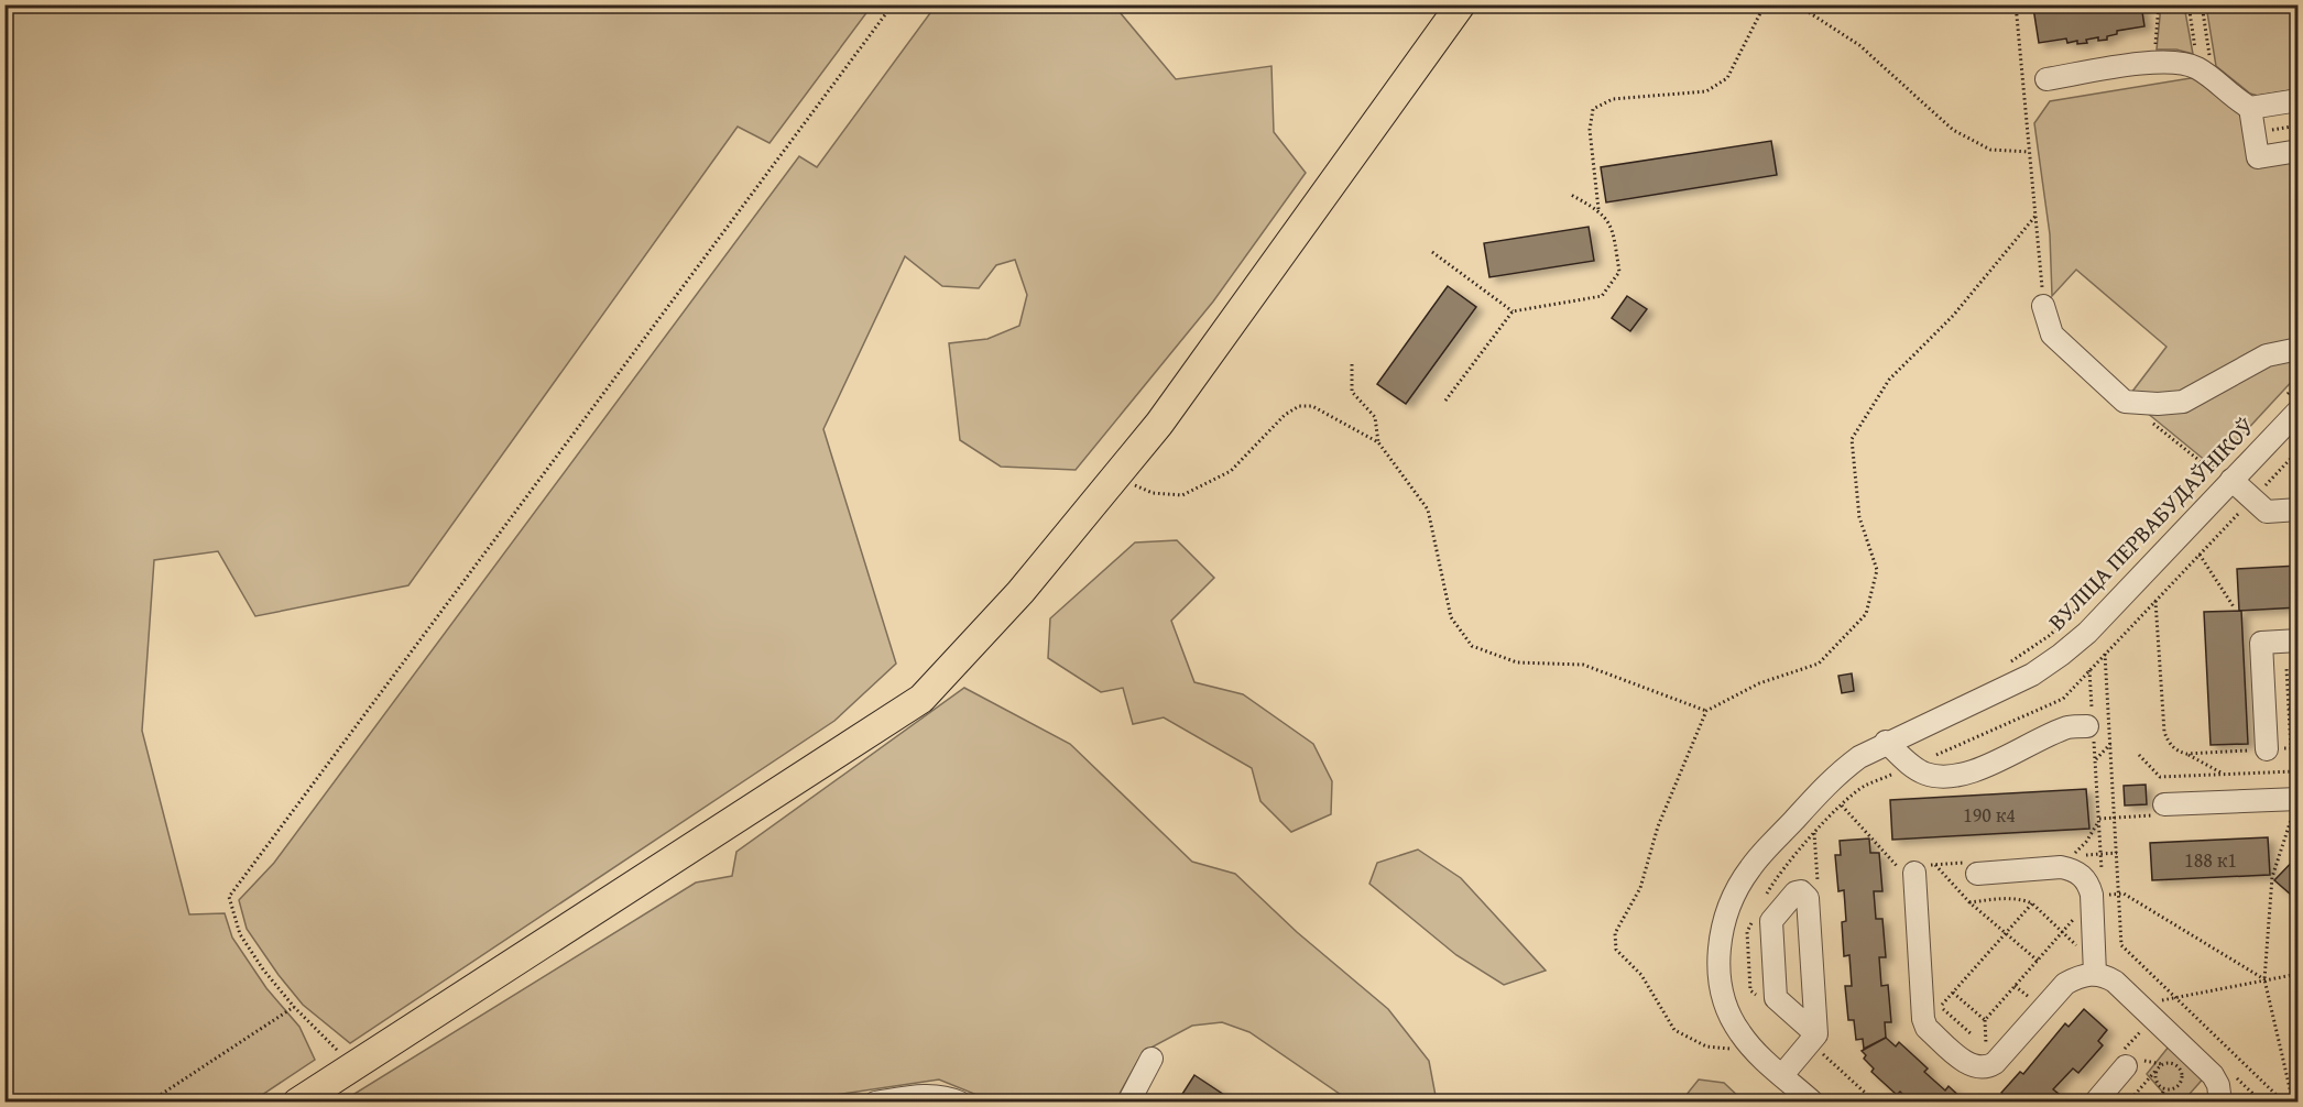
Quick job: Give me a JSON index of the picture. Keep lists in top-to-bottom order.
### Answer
{
  "streets": {
    "street": ["ВУЛІЦА ПЕРВАБУДАЎНІКОЎ"]
  },
  "house_numbers": ["190 к4", "188 к1"]
}
